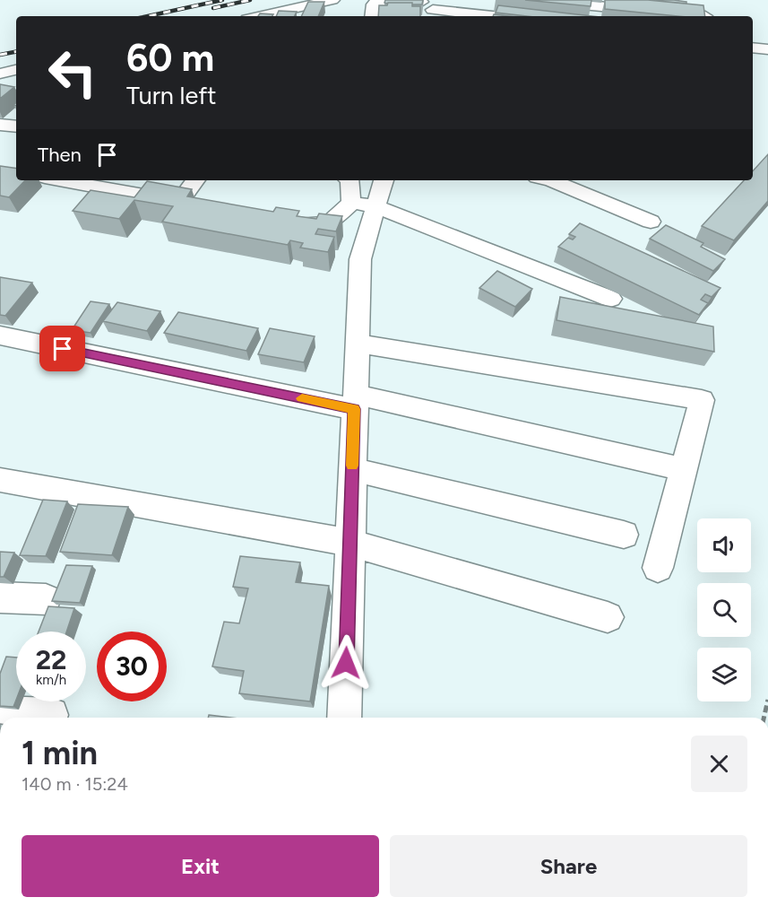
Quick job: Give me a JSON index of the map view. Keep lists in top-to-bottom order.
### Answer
{
  "page": {
    "turn": ["60 m", "Turn left"],
    "then": "Then",
    "speed": "22 km/h",
    "limit": "30",
    "heading": ["1 min", "140 m · 15:24"],
    "buttons": ["Exit", "Share"]
  }
}
